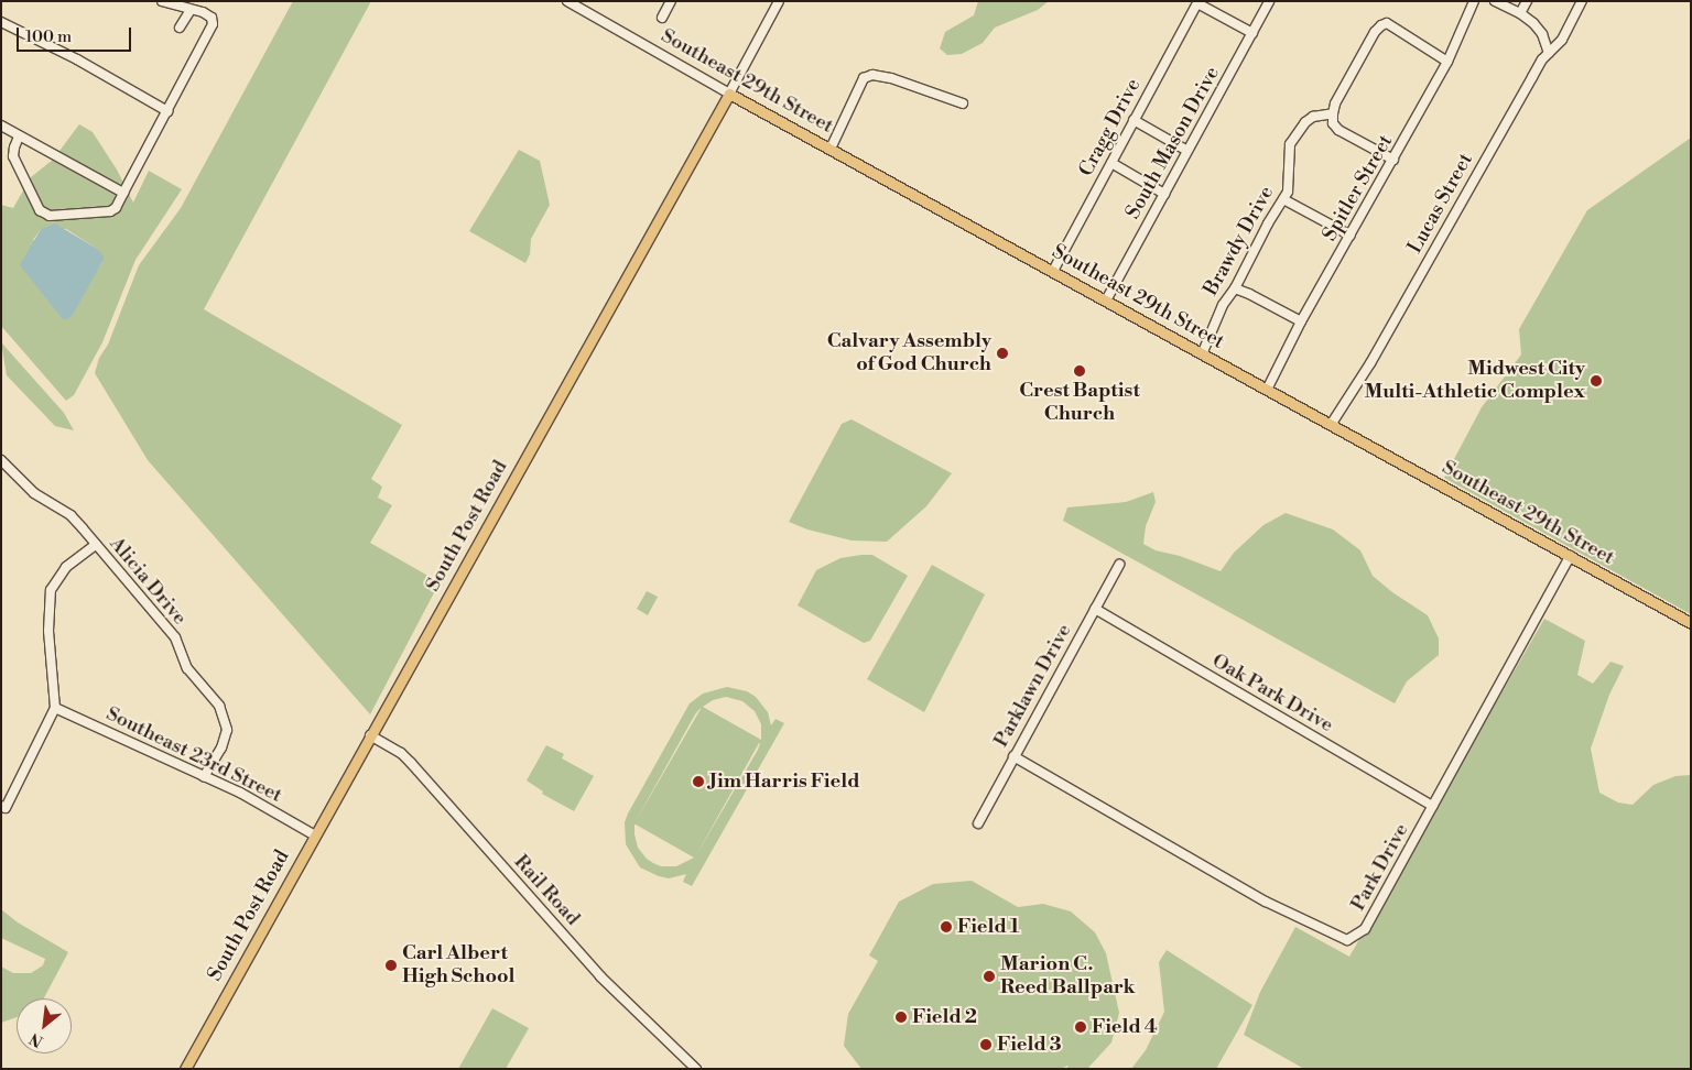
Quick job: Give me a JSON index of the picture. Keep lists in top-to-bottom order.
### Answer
{
  "streets": {
    "main road": ["Southeast 29th Street", "South Post Road"],
    "street": [
      "Cragg Drive",
      "South Mason Drive",
      "Spitler Street",
      "Lucas Street",
      "Brawdy Drive",
      "Alicia Drive",
      "Parklawn Drive",
      "Oak Park Drive",
      "Southeast 23rd Street",
      "Park Drive",
      "Rail Road"
    ]
  },
  "crossings": [
    ["Southeast 29th Street", "Cragg Drive"],
    ["Southeast 29th Street", "South Mason Drive"],
    ["Southeast 29th Street", "Spitler Street"],
    ["Southeast 29th Street", "Lucas Street"],
    ["Southeast 29th Street", "Brawdy Drive"],
    ["Southeast 29th Street", "South Post Road"],
    ["Southeast 29th Street", "Park Drive"],
    ["South Post Road", "Southeast 23rd Street"],
    ["South Post Road", "Rail Road"],
    ["Alicia Drive", "Southeast 23rd Street"],
    ["Parklawn Drive", "Oak Park Drive"],
    ["Parklawn Drive", "Park Drive"],
    ["Oak Park Drive", "Park Drive"]
  ],
  "places": [
    "Calvary Assembly of God Church",
    "Crest Baptist Church",
    "Midwest City Multi-Athletic Complex",
    "Jim Harris Field",
    "Field 1",
    "Carl Albert High School",
    "Marion C. Reed Ballpark",
    "Field 2",
    "Field 4",
    "Field 3"
  ],
  "scale_bar": "100 m",
  "north": "bottom left"
}
